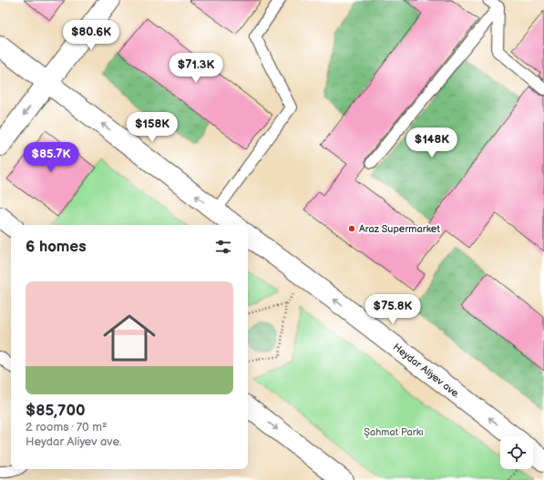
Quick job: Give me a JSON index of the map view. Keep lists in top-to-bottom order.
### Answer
{
  "streets": {
    "main road": ["Heydar Aliyev ave."]
  },
  "parks": ["Şahmat Parkı"],
  "places": ["Araz Supermarket"],
  "page": {
    "price": [
      "$80.6K",
      "$71.3K",
      "$158K",
      "$148K",
      "$85.7K",
      "$75.8K"
    ],
    "heading": "6 homes",
    "list": [
      {
        "name": "$85,700",
        "note": "2 rooms · 70 m² · Heydar Aliyev ave."
      }
    ]
  }
}
